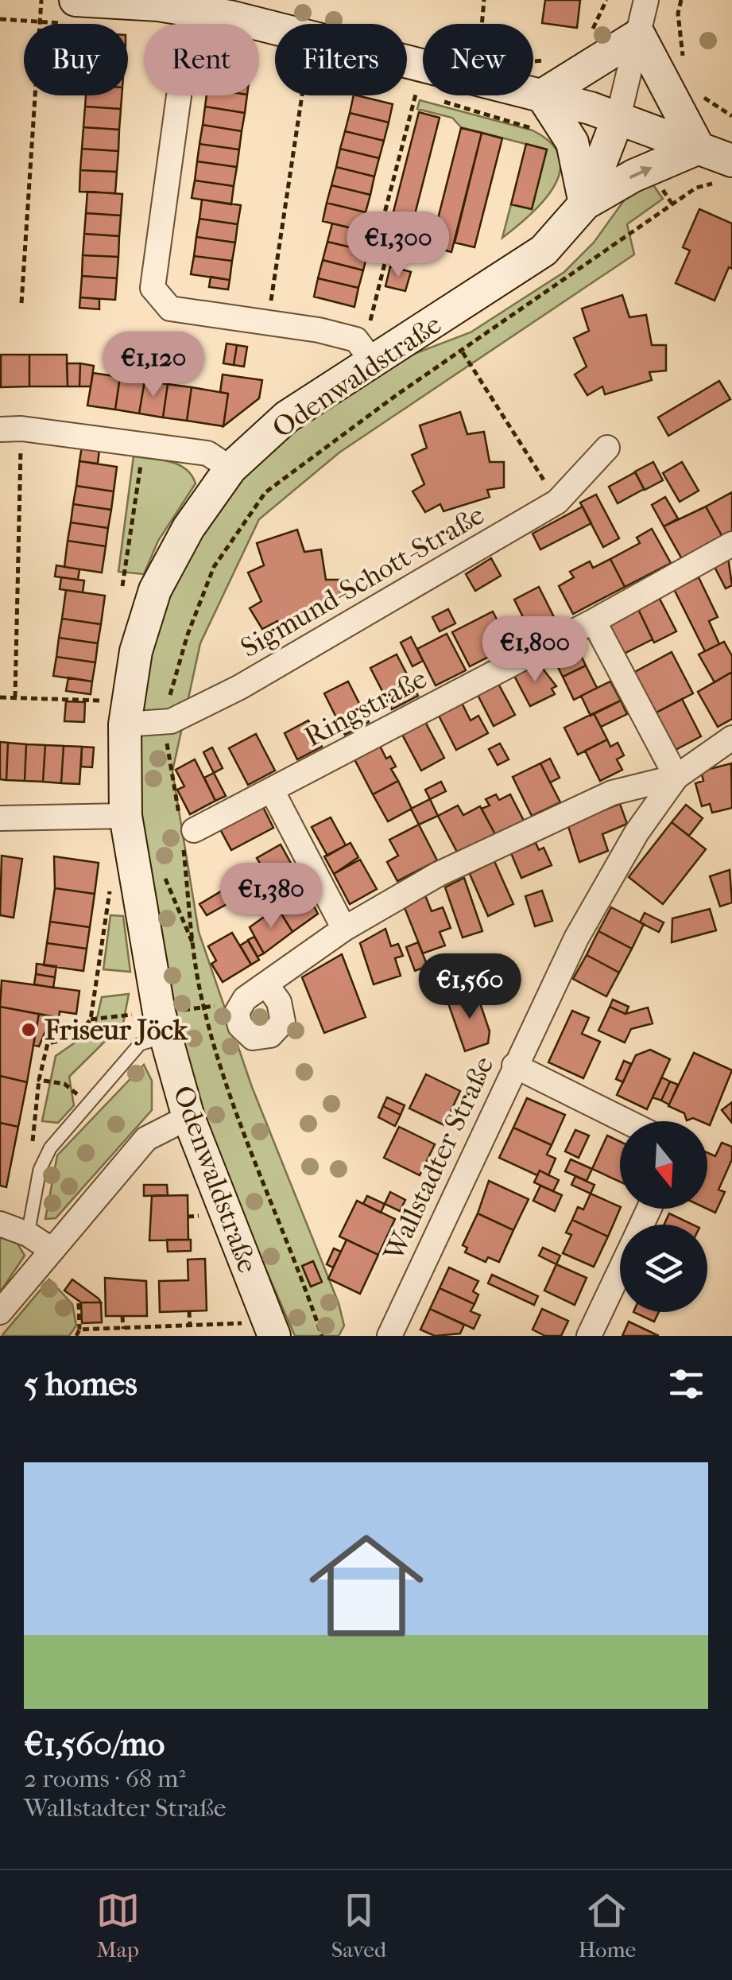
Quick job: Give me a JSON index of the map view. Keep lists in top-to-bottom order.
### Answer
{
  "streets": {
    "street": [
      "Odenwaldstraße",
      "Sigmund-Schott-Straße",
      "Ringstraße",
      "Wallstadter Straße"
    ]
  },
  "crossings": [
    ["Odenwaldstraße", "Sigmund-Schott-Straße"]
  ],
  "places": ["Friseur Jöck"],
  "north": "bottom",
  "page": {
    "chip": [
      "Buy",
      "Rent",
      "Filters",
      "New"
    ],
    "price": [
      "€1,300",
      "€1,120",
      "€1,800",
      "€1,380",
      "€1,560"
    ],
    "heading": "5 homes",
    "list": [
      {
        "name": "€1,560/mo",
        "note": "2 rooms · 68 m² · Wallstadter Straße"
      }
    ],
    "tabs": ["Map", "Saved", "Home"]
  }
}
